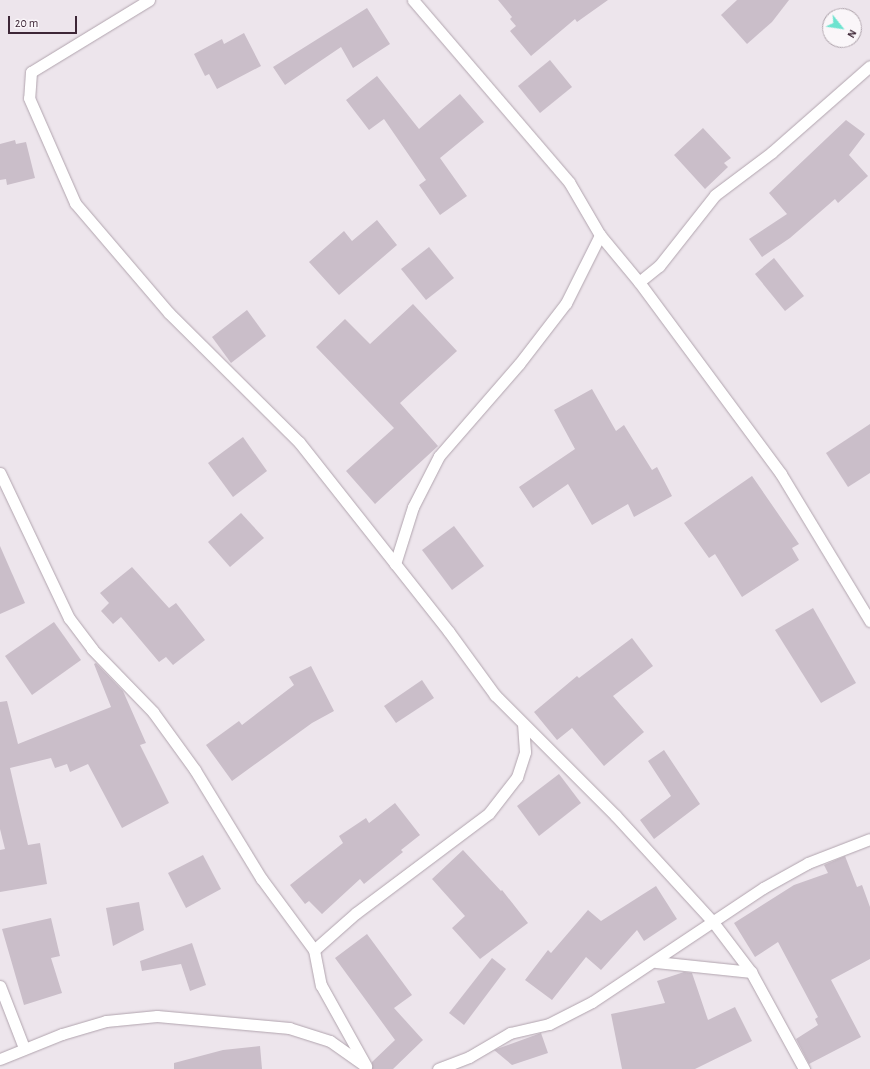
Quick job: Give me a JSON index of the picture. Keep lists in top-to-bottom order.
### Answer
{
  "scale_bar": "20 m",
  "north": "bottom right"
}
